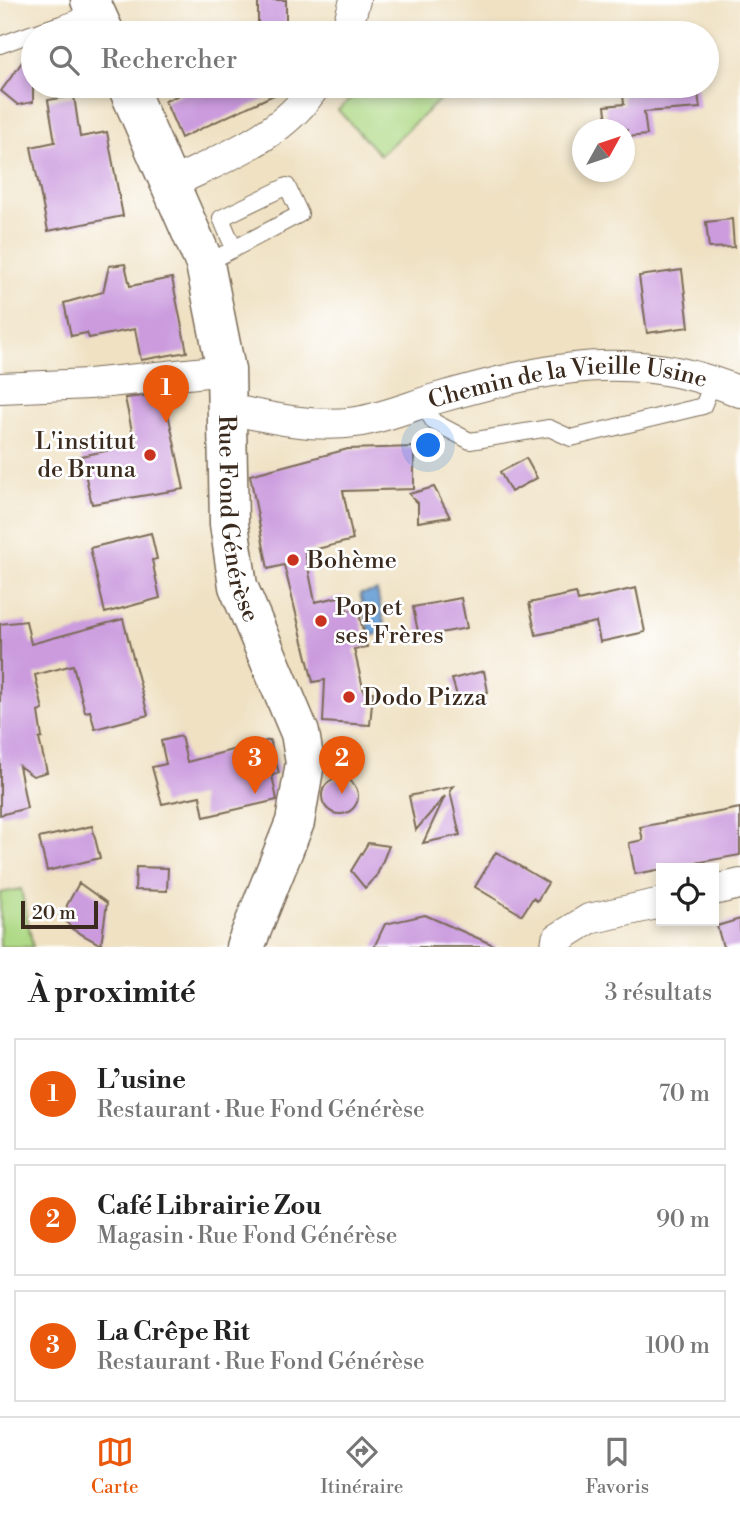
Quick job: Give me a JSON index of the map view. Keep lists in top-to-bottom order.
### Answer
{
  "streets": {
    "street": ["Chemin de la Vieille Usine", "Rue Fond Générèse"]
  },
  "crossings": [
    ["Chemin de la Vieille Usine", "Rue Fond Générèse"]
  ],
  "places": [
    "L'institut de Bruna",
    "Bohème",
    "Pop et ses Frères",
    "Dodo Pizza"
  ],
  "scale_bar": "20 m",
  "north": "top right",
  "page": {
    "search": "Rechercher",
    "pins": ["1", "2", "3"],
    "scale": "20 m",
    "heading": ["À proximité", "3 résultats"],
    "list": [
      {
        "mark": "1",
        "name": "L’usine",
        "note": "Restaurant · Rue Fond Générèse",
        "value": "70 m"
      },
      {
        "mark": "2",
        "name": "Café Librairie Zou",
        "note": "Magasin · Rue Fond Générèse",
        "value": "90 m"
      },
      {
        "mark": "3",
        "name": "La Crêpe Rit",
        "note": "Restaurant · Rue Fond Générèse",
        "value": "100 m"
      }
    ],
    "nav": ["Carte", "Itinéraire", "Favoris"]
  }
}
